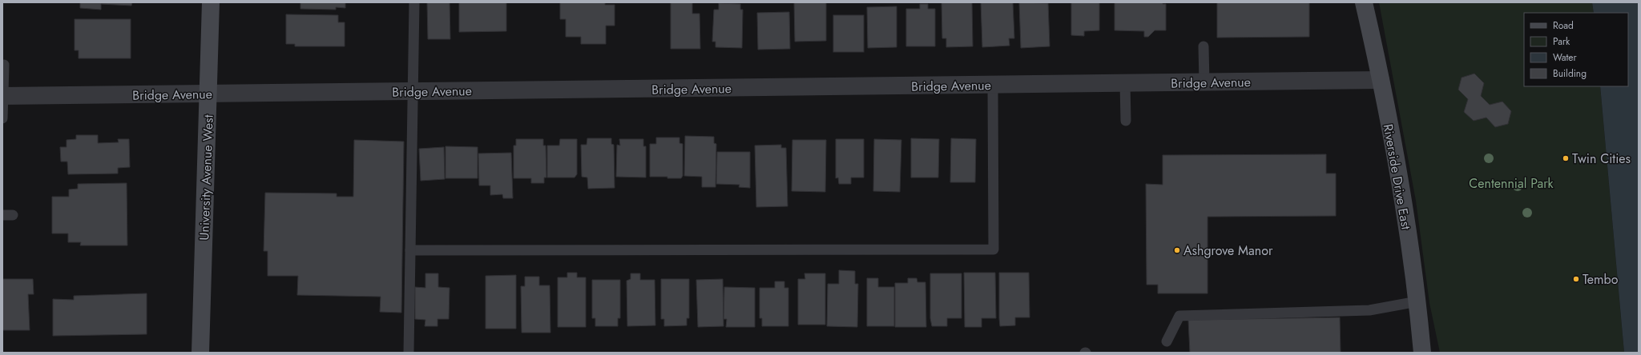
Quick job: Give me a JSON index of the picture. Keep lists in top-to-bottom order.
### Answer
{
  "streets": {
    "main road": ["Riverside Drive East", "University Avenue West"],
    "street": ["Bridge Avenue"]
  },
  "crossings": [
    ["Bridge Avenue", "Riverside Drive East"],
    ["Bridge Avenue", "University Avenue West"]
  ],
  "parks": ["Centennial Park"],
  "places": ["Twin Cities", "Ashgrove Manor", "Tembo"],
  "legend": [
    "Road",
    "Park",
    "Water",
    "Building"
  ]
}
